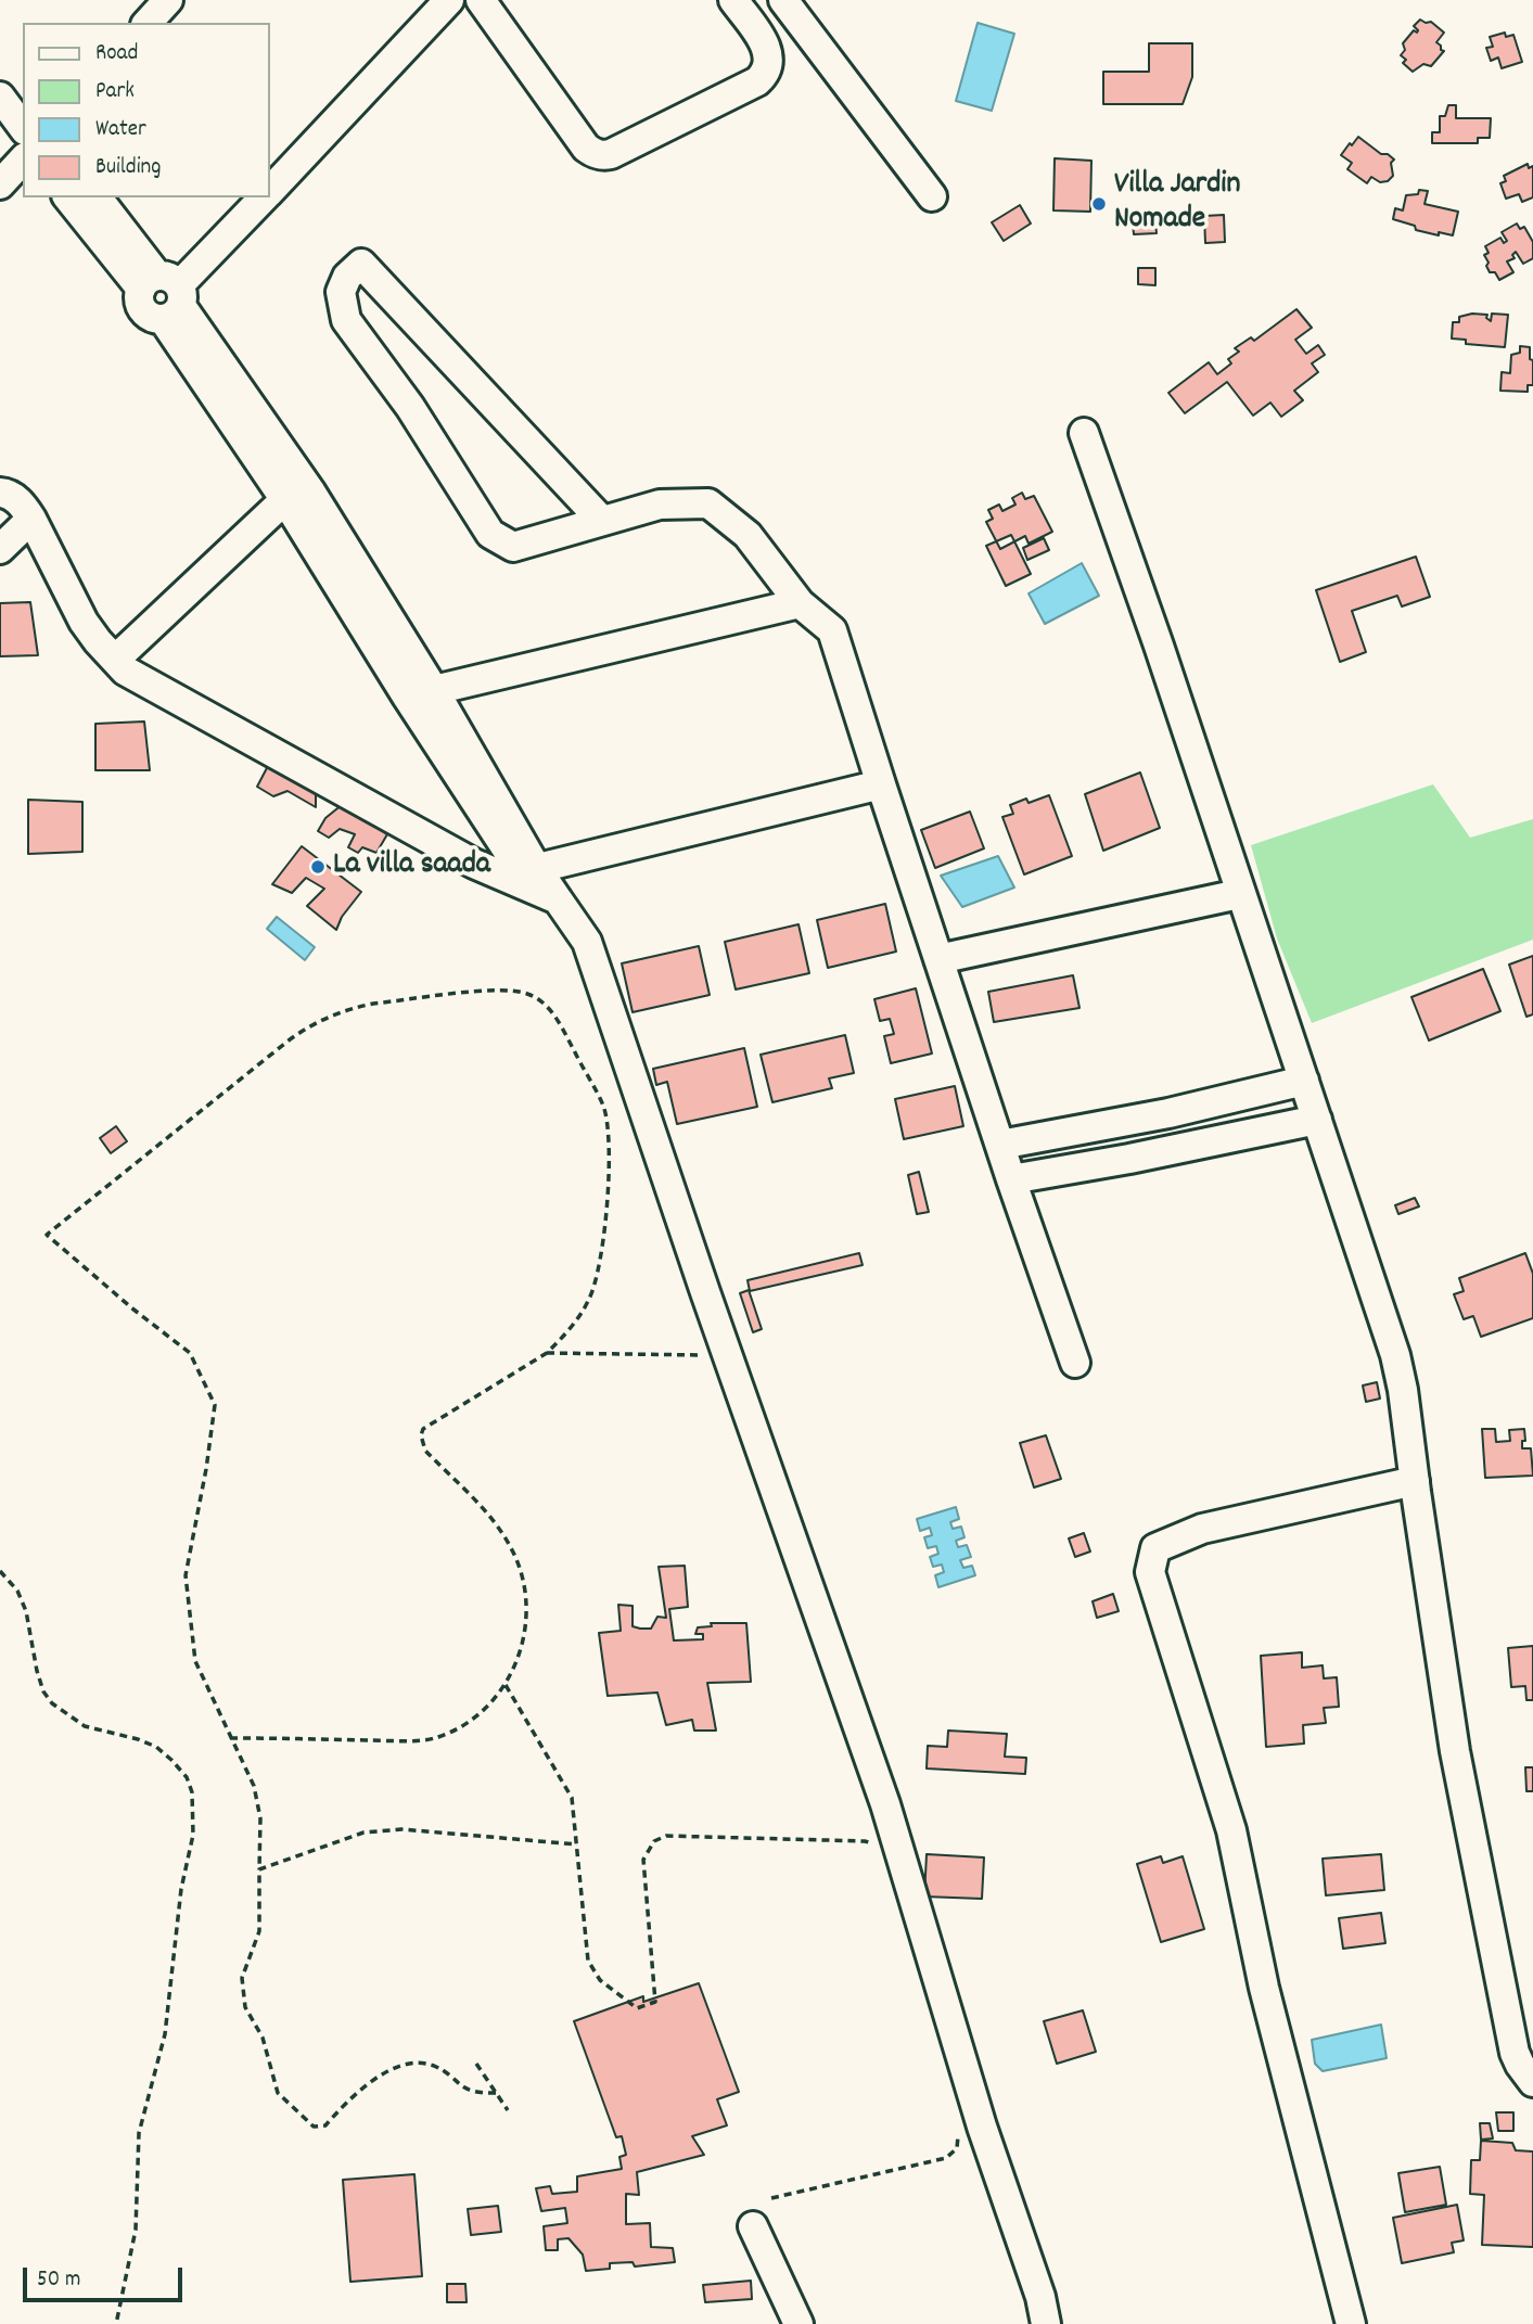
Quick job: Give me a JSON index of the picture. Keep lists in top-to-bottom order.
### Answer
{
  "places": ["Villa Jardin Nomade", "La villa saada"],
  "legend": [
    "Road",
    "Park",
    "Water",
    "Building"
  ],
  "scale_bar": "50 m"
}
